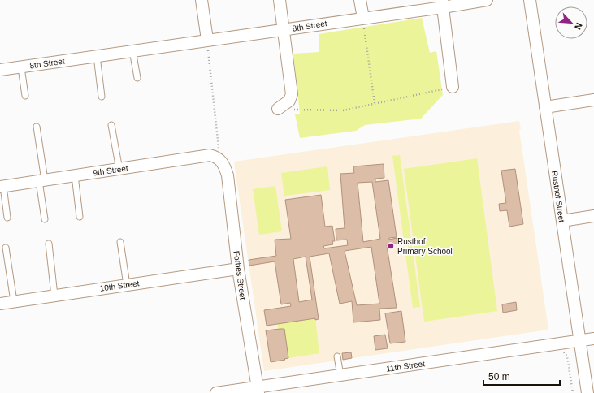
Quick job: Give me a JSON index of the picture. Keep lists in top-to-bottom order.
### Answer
{
  "streets": {
    "street": [
      "8th Street",
      "9th Street",
      "Rusthof Street",
      "Forbes Street",
      "10th Street",
      "11th Street"
    ]
  },
  "crossings": [
    ["9th Street", "Forbes Street"],
    ["Rusthof Street", "11th Street"],
    ["Forbes Street", "10th Street"],
    ["Forbes Street", "11th Street"]
  ],
  "places": ["Rusthof Primary School"],
  "scale_bar": "50 m",
  "north": "bottom right"
}
